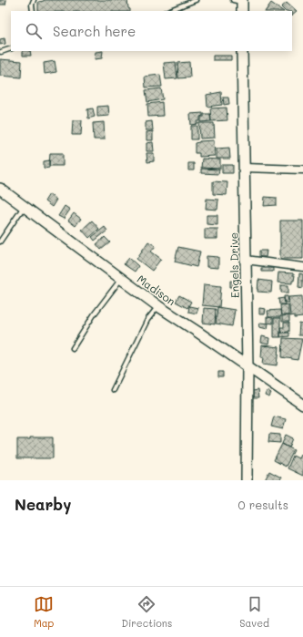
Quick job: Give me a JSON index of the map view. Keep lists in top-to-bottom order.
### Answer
{
  "streets": {
    "street": ["Engels Drive", "Madison"]
  },
  "crossings": [
    ["Engels Drive", "Madison"]
  ],
  "page": {
    "search": "Search here",
    "heading": ["Nearby", "0 results"],
    "nav": ["Map", "Directions", "Saved"]
  }
}
